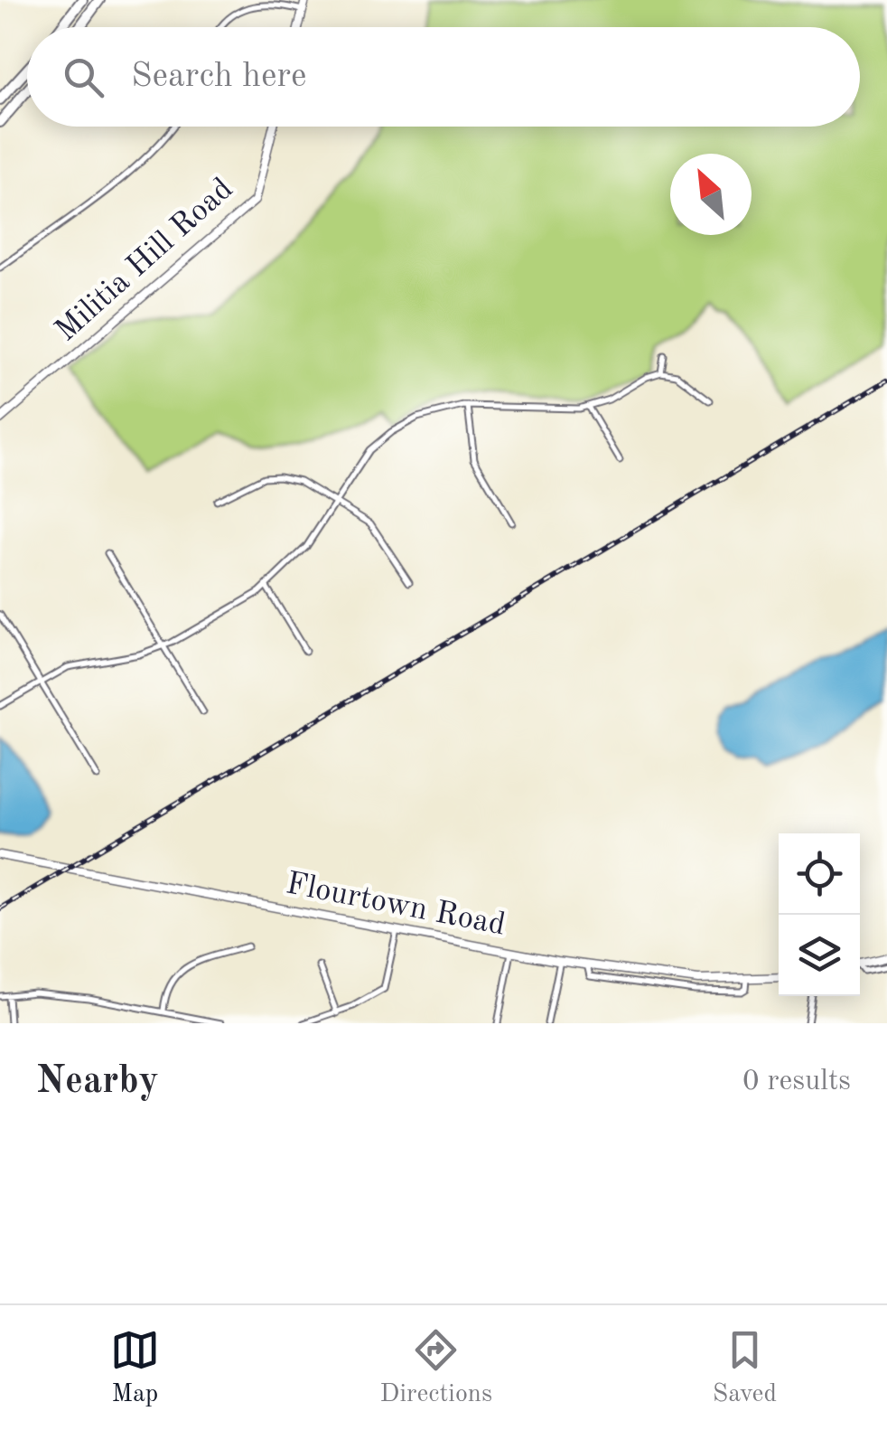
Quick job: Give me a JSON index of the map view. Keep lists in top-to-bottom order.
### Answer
{
  "streets": {
    "main road": ["Militia Hill Road", "Flourtown Road"]
  },
  "north": "top left",
  "page": {
    "search": "Search here",
    "heading": ["Nearby", "0 results"],
    "nav": ["Map", "Directions", "Saved"]
  }
}
